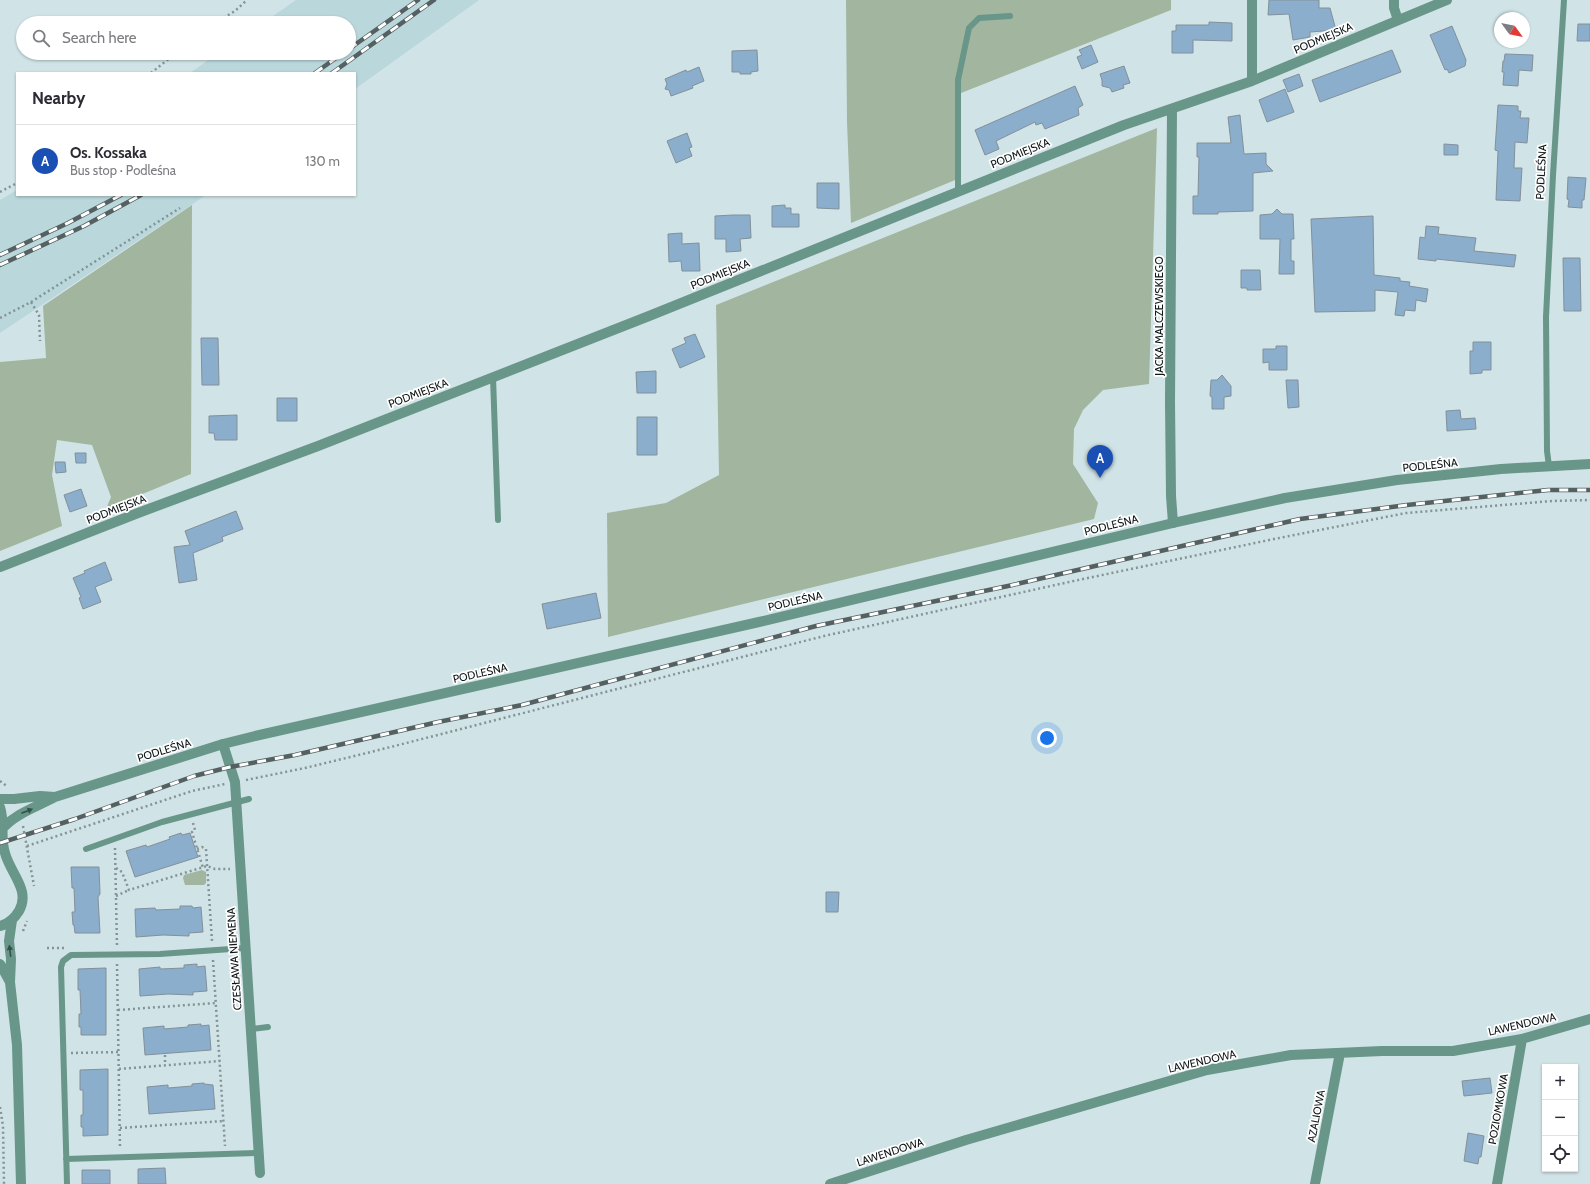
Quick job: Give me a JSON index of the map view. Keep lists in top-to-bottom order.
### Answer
{
  "streets": {
    "street": [
      "PODMIEJSKA",
      "PODLEŚNA",
      "JACKA MALCZEWSKIEGO",
      "CZESŁAWA NIEMENA",
      "LAWENDOWA",
      "POZIOMKOWA",
      "AZALIOWA"
    ]
  },
  "crossings": [
    ["PODMIEJSKA", "JACKA MALCZEWSKIEGO"],
    ["PODLEŚNA", "JACKA MALCZEWSKIEGO"],
    ["PODLEŚNA", "CZESŁAWA NIEMENA"],
    ["LAWENDOWA", "POZIOMKOWA"],
    ["LAWENDOWA", "AZALIOWA"]
  ],
  "north": "bottom right",
  "page": {
    "search": "Search here",
    "heading": "Nearby",
    "list": [
      {
        "mark": "A",
        "name": "Os. Kossaka",
        "note": "Bus stop · Podleśna",
        "value": "130 m"
      }
    ],
    "pins": "A",
    "map_buttons": ["+", "−"]
  }
}
